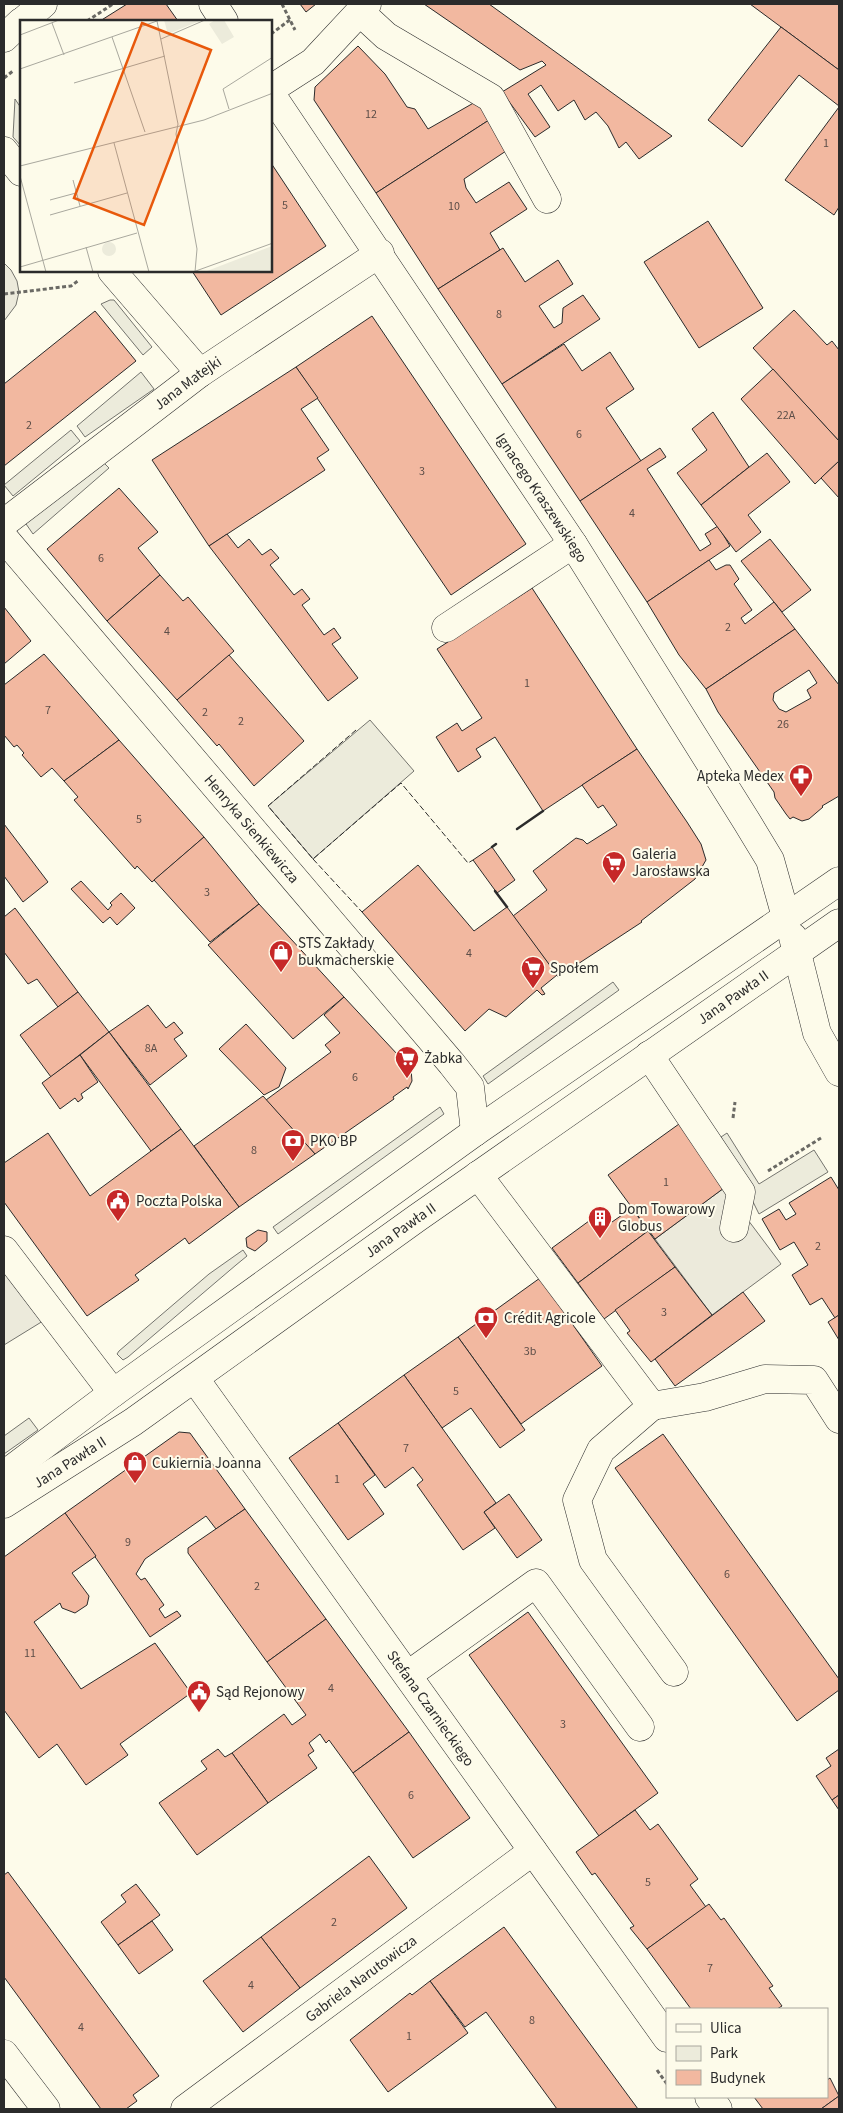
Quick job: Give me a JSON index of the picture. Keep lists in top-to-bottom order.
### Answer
{
  "streets": {
    "street": [
      "Jana Matejki",
      "Ignacego Kraszewskiego",
      "Henryka Sienkiewicza",
      "Jana Pawła II",
      "Stefana Czarnieckiego",
      "Gabriela Narutowicza"
    ]
  },
  "crossings": [
    ["Jana Matejki", "Ignacego Kraszewskiego"],
    ["Ignacego Kraszewskiego", "Jana Pawła II"],
    ["Henryka Sienkiewicza", "Jana Pawła II"],
    ["Jana Pawła II", "Stefana Czarnieckiego"],
    ["Stefana Czarnieckiego", "Gabriela Narutowicza"]
  ],
  "places": {
    "pharmacy": ["Apteka Medex"],
    "supermarket": ["Galeria Jarosławska", "Społem", "Żabka"],
    "shop": ["STS Zakłady bukmacherskie", "Cukiernia Joanna"],
    "bank": ["PKO BP", "Crédit Agricole"],
    "public building": ["Poczta Polska", "Sąd Rejonowy"],
    "building": ["Dom Towarowy Globus"]
  },
  "house_numbers": [
    "12",
    "1",
    "5",
    "10",
    "8",
    "22A",
    "2",
    "6",
    "3",
    "4",
    "6",
    "2",
    "4",
    "1",
    "7",
    "2",
    "2",
    "26",
    "5",
    "3",
    "4",
    "8A",
    "6",
    "8",
    "1",
    "2",
    "3",
    "3b",
    "5",
    "7",
    "1",
    "9",
    "6",
    "2",
    "11",
    "4",
    "3",
    "6",
    "5",
    "2",
    "7",
    "4",
    "8",
    "4",
    "1"
  ],
  "legend": ["Ulica", "Park", "Budynek"]
}
